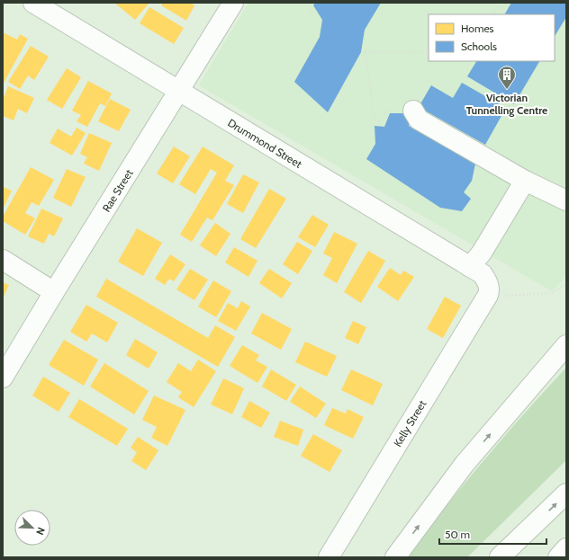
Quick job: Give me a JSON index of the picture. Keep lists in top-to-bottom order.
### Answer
{
  "streets": {
    "main road": ["Drummond Street", "Rae Street", "Kelly Street"]
  },
  "crossings": [
    ["Drummond Street", "Rae Street"],
    ["Drummond Street", "Kelly Street"]
  ],
  "places": {
    "building": ["Victorian Tunnelling Centre"]
  },
  "legend": ["Homes", "Schools"],
  "scale_bar": "50 m",
  "north": "bottom right"
}
